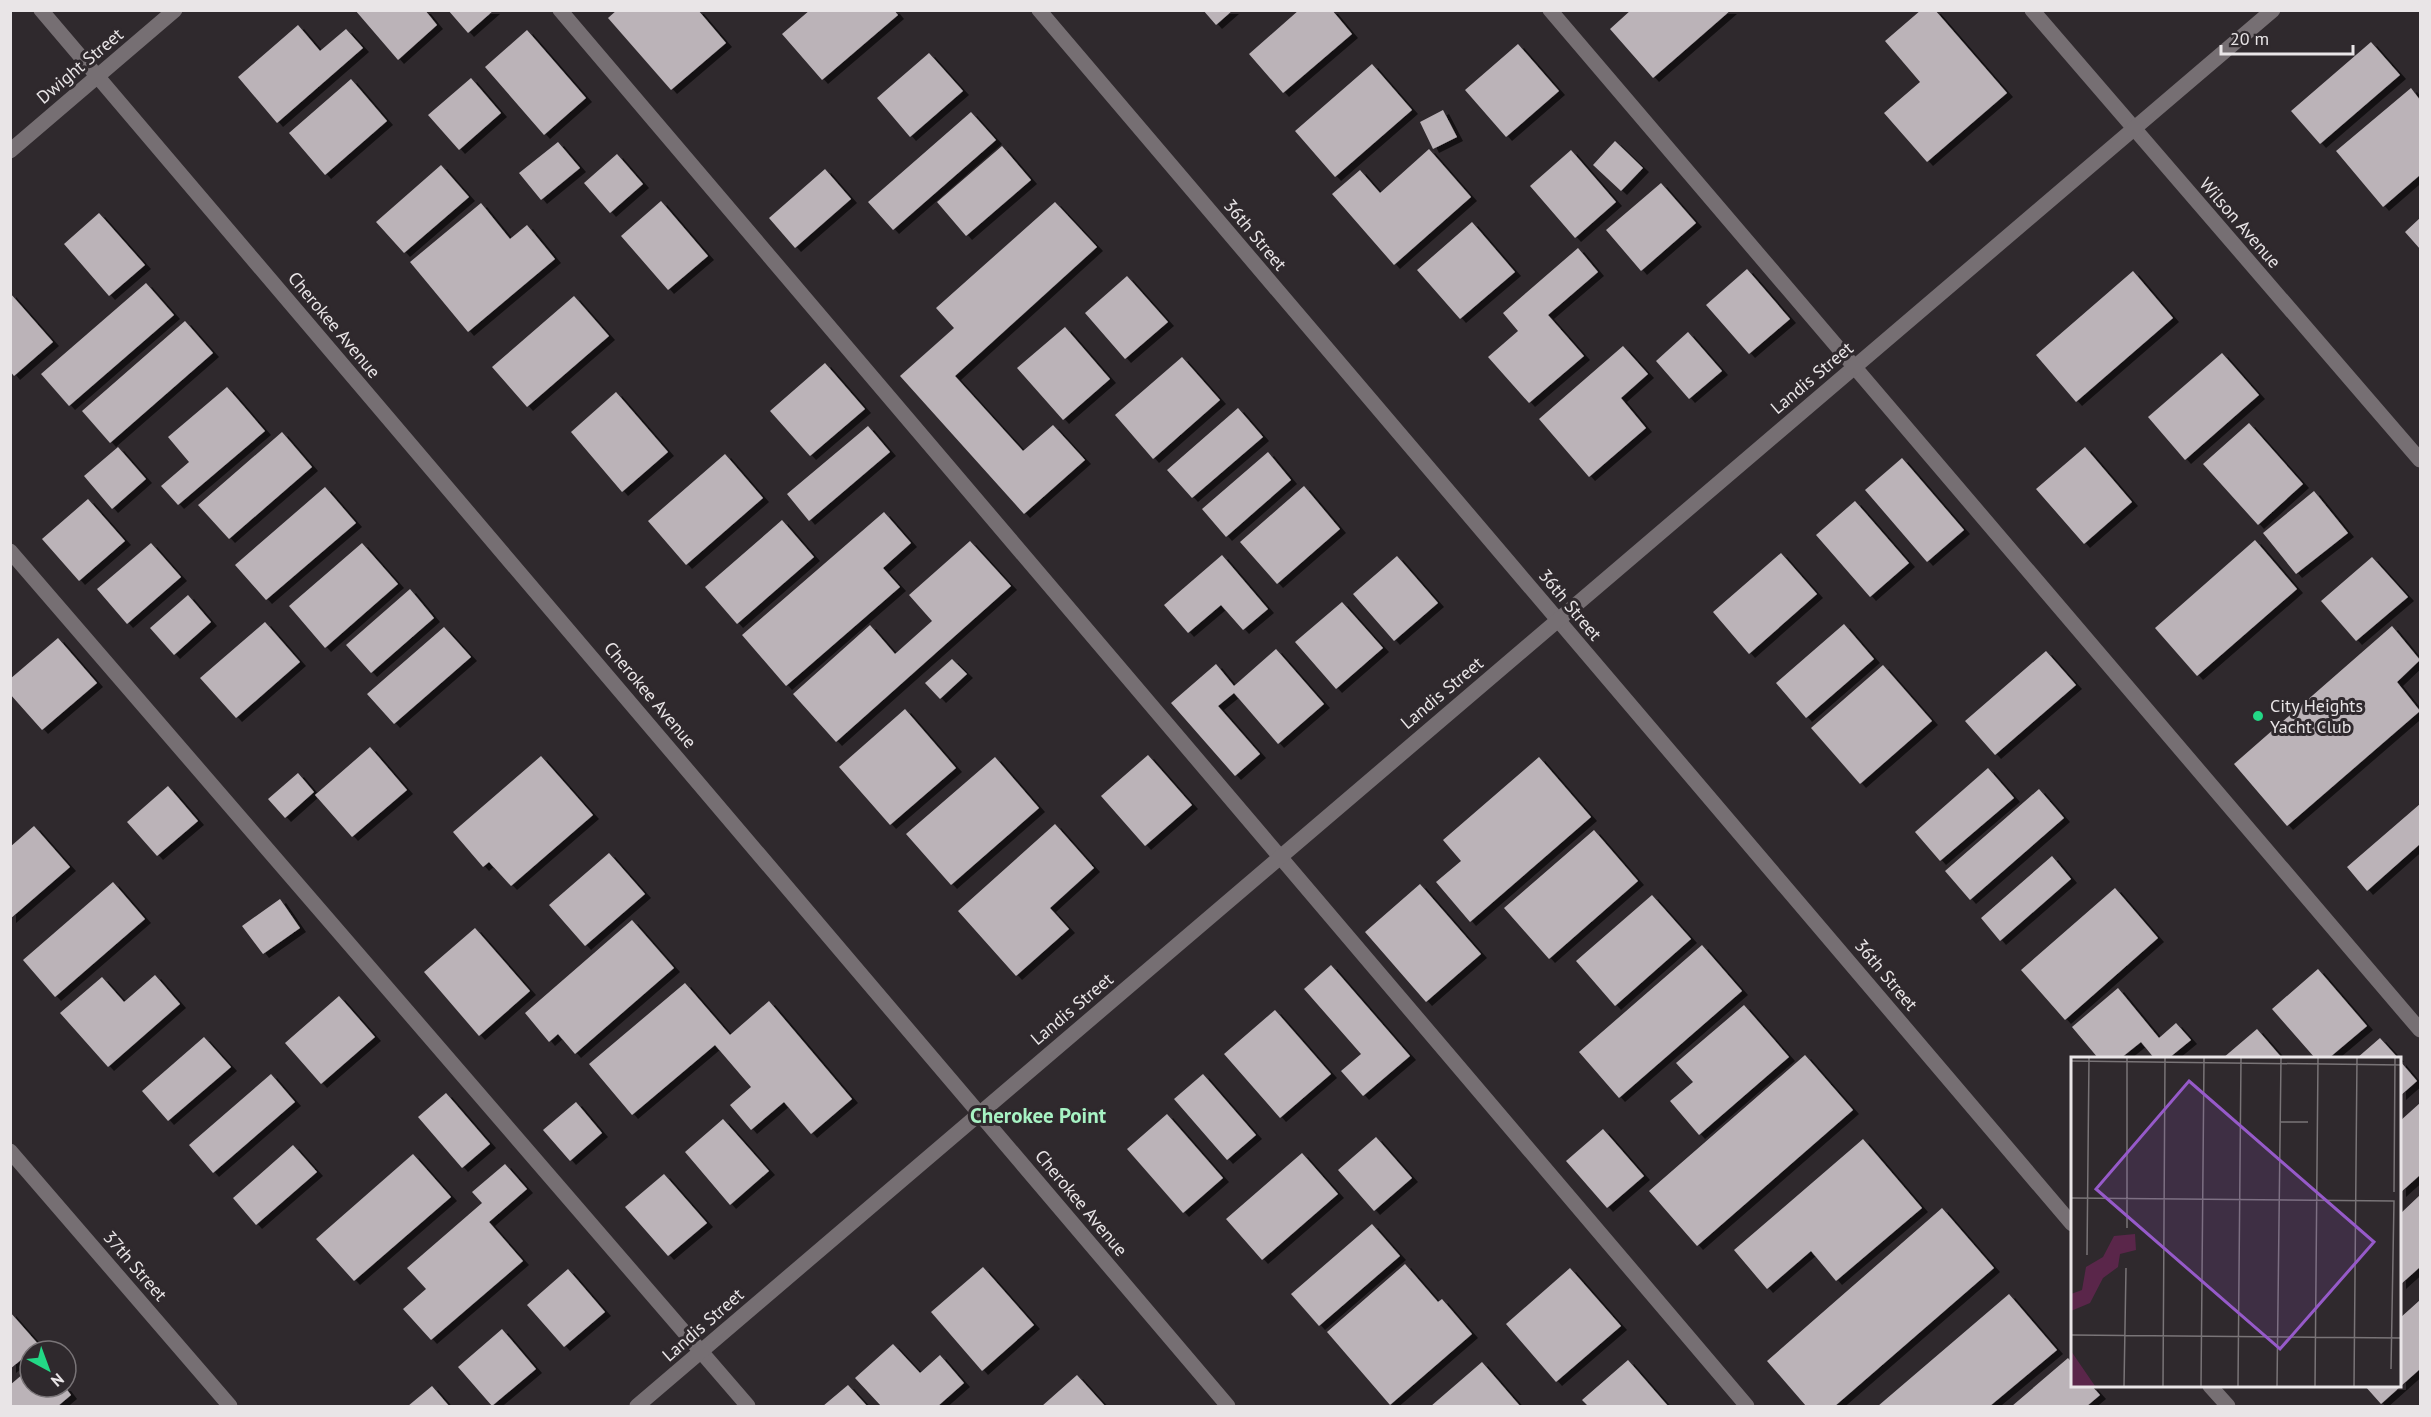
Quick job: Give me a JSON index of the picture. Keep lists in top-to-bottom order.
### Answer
{
  "streets": {
    "street": [
      "Dwight Street",
      "Wilson Avenue",
      "36th Street",
      "Cherokee Avenue",
      "Landis Street",
      "37th Street"
    ]
  },
  "crossings": [
    ["Dwight Street", "Cherokee Avenue"],
    ["Wilson Avenue", "Landis Street"],
    ["36th Street", "Landis Street"],
    ["Cherokee Avenue", "Landis Street"]
  ],
  "districts": ["Cherokee Point"],
  "places": ["City Heights Yacht Club"],
  "scale_bar": "20 m",
  "north": "bottom right"
}
